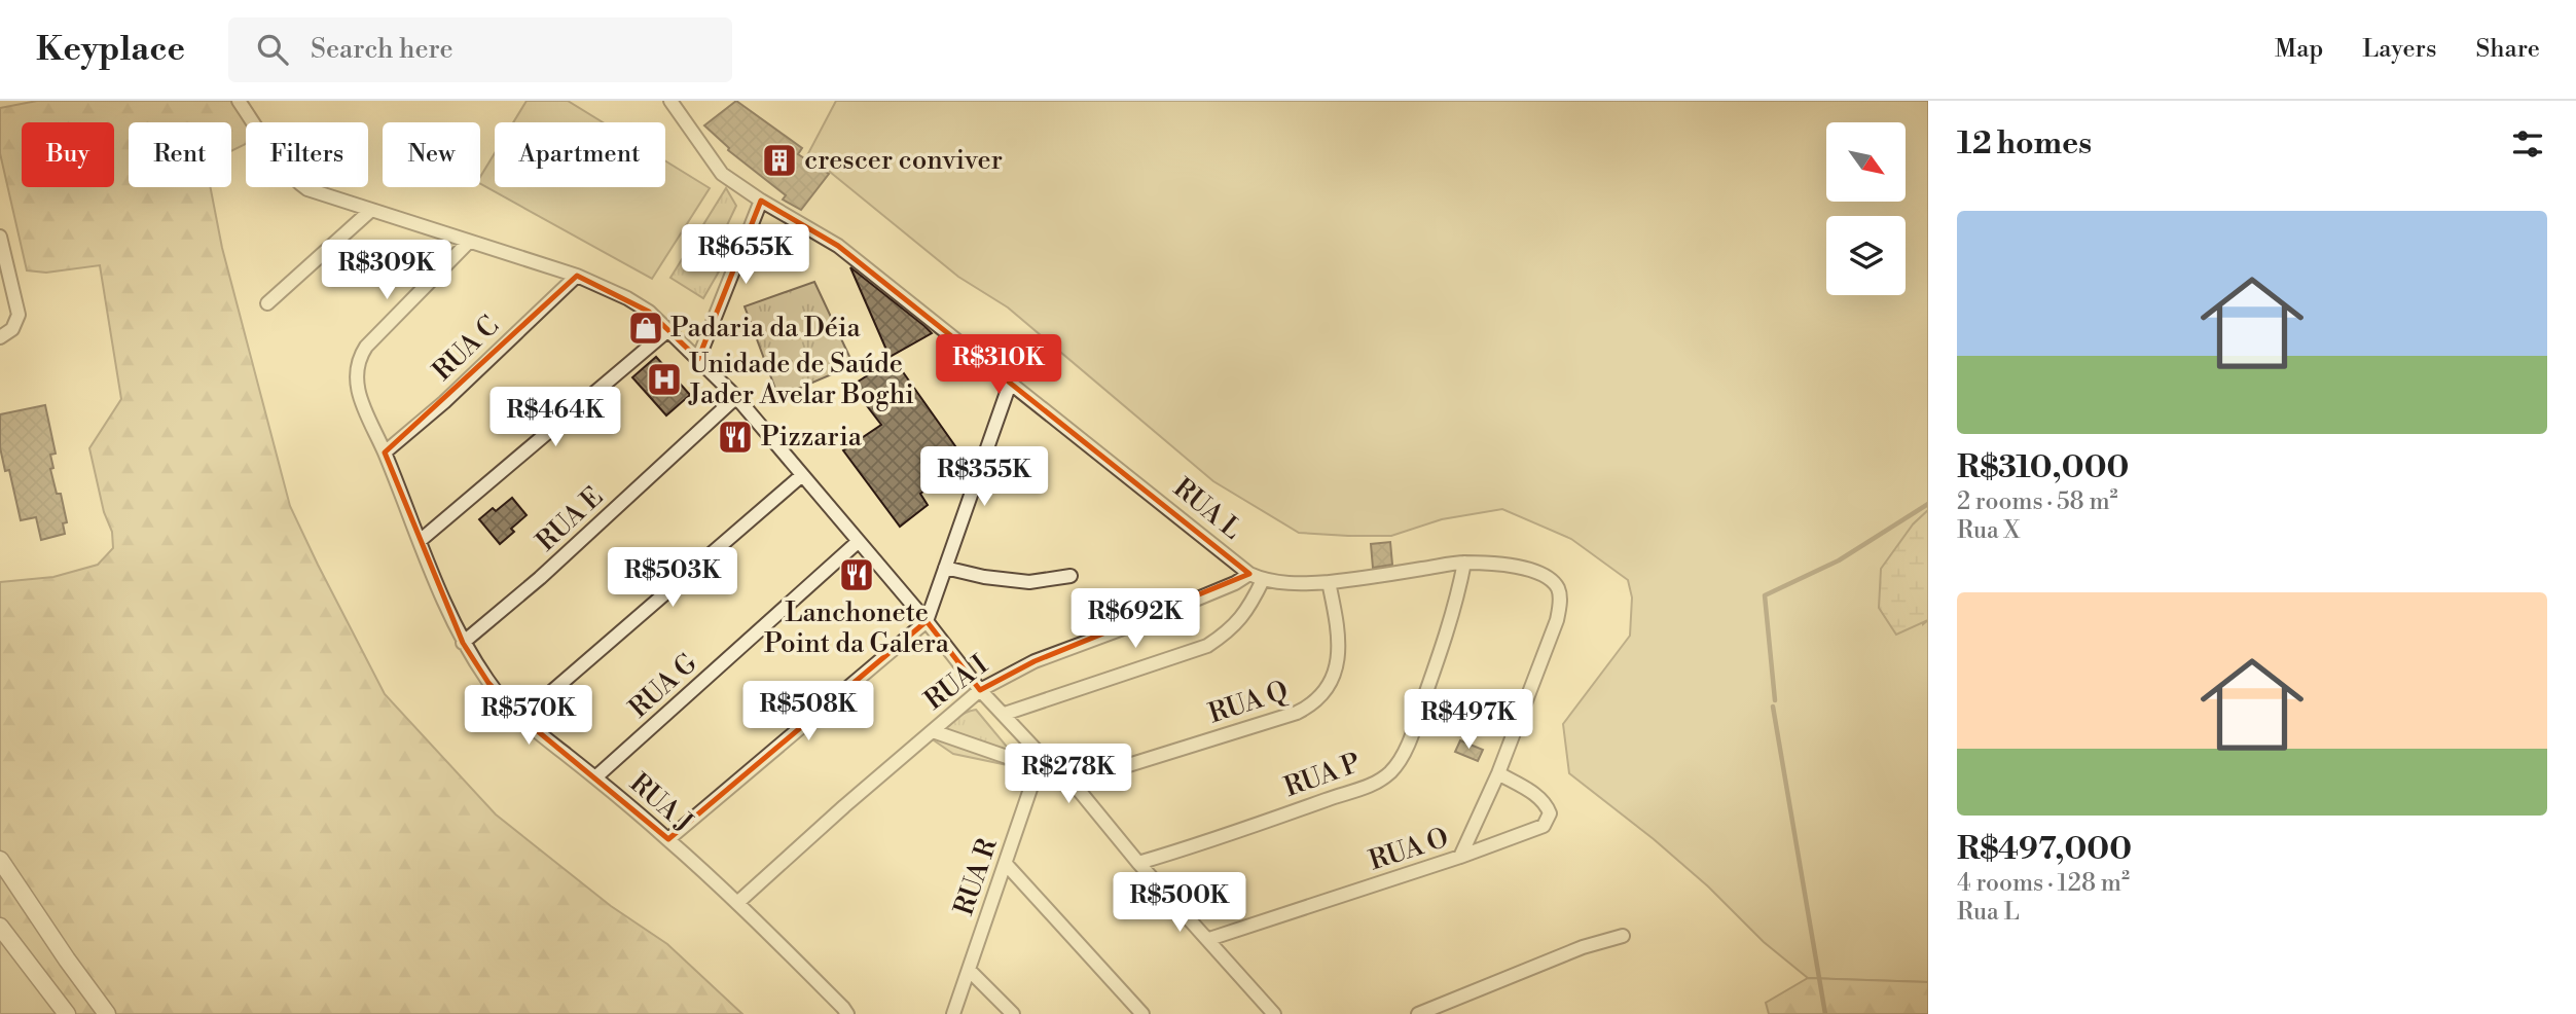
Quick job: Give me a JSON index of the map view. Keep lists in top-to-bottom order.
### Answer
{
  "streets": {
    "street": [
      "RUA C",
      "RUA L",
      "RUA E",
      "RUA I",
      "RUA G",
      "RUA Q",
      "RUA P",
      "RUA J",
      "RUA O",
      "RUA R"
    ]
  },
  "crossings": [
    ["RUA C", "RUA J"],
    ["RUA L", "RUA I"],
    ["RUA L", "RUA Q"],
    ["RUA L", "RUA P"],
    ["RUA L", "RUA O"],
    ["RUA E", "RUA J"],
    ["RUA I", "RUA J"],
    ["RUA G", "RUA J"]
  ],
  "places": {
    "building": ["crescer conviver"],
    "shop": ["Padaria da Déia"],
    "hospital": ["Unidade de Saúde Jader Avelar Boghi"],
    "restaurant": ["Pizzaria", "Lanchonete Point da Galera"]
  },
  "north": "bottom right",
  "page": {
    "header": "Keyplace",
    "search": "Search here",
    "nav": ["Map", "Layers", "Share"],
    "heading": "12 homes",
    "chip": [
      "Buy",
      "Rent",
      "Filters",
      "New",
      "Apartment"
    ],
    "list": [
      {
        "name": "R$310,000",
        "note": "2 rooms · 58 m² · Rua X"
      },
      {
        "name": "R$497,000",
        "note": "4 rooms · 128 m² · Rua L"
      }
    ],
    "price": [
      "R$655K",
      "R$309K",
      "R$310K",
      "R$464K",
      "R$355K",
      "R$503K",
      "R$692K",
      "R$508K",
      "R$570K",
      "R$497K",
      "R$278K",
      "R$500K"
    ]
  }
}
